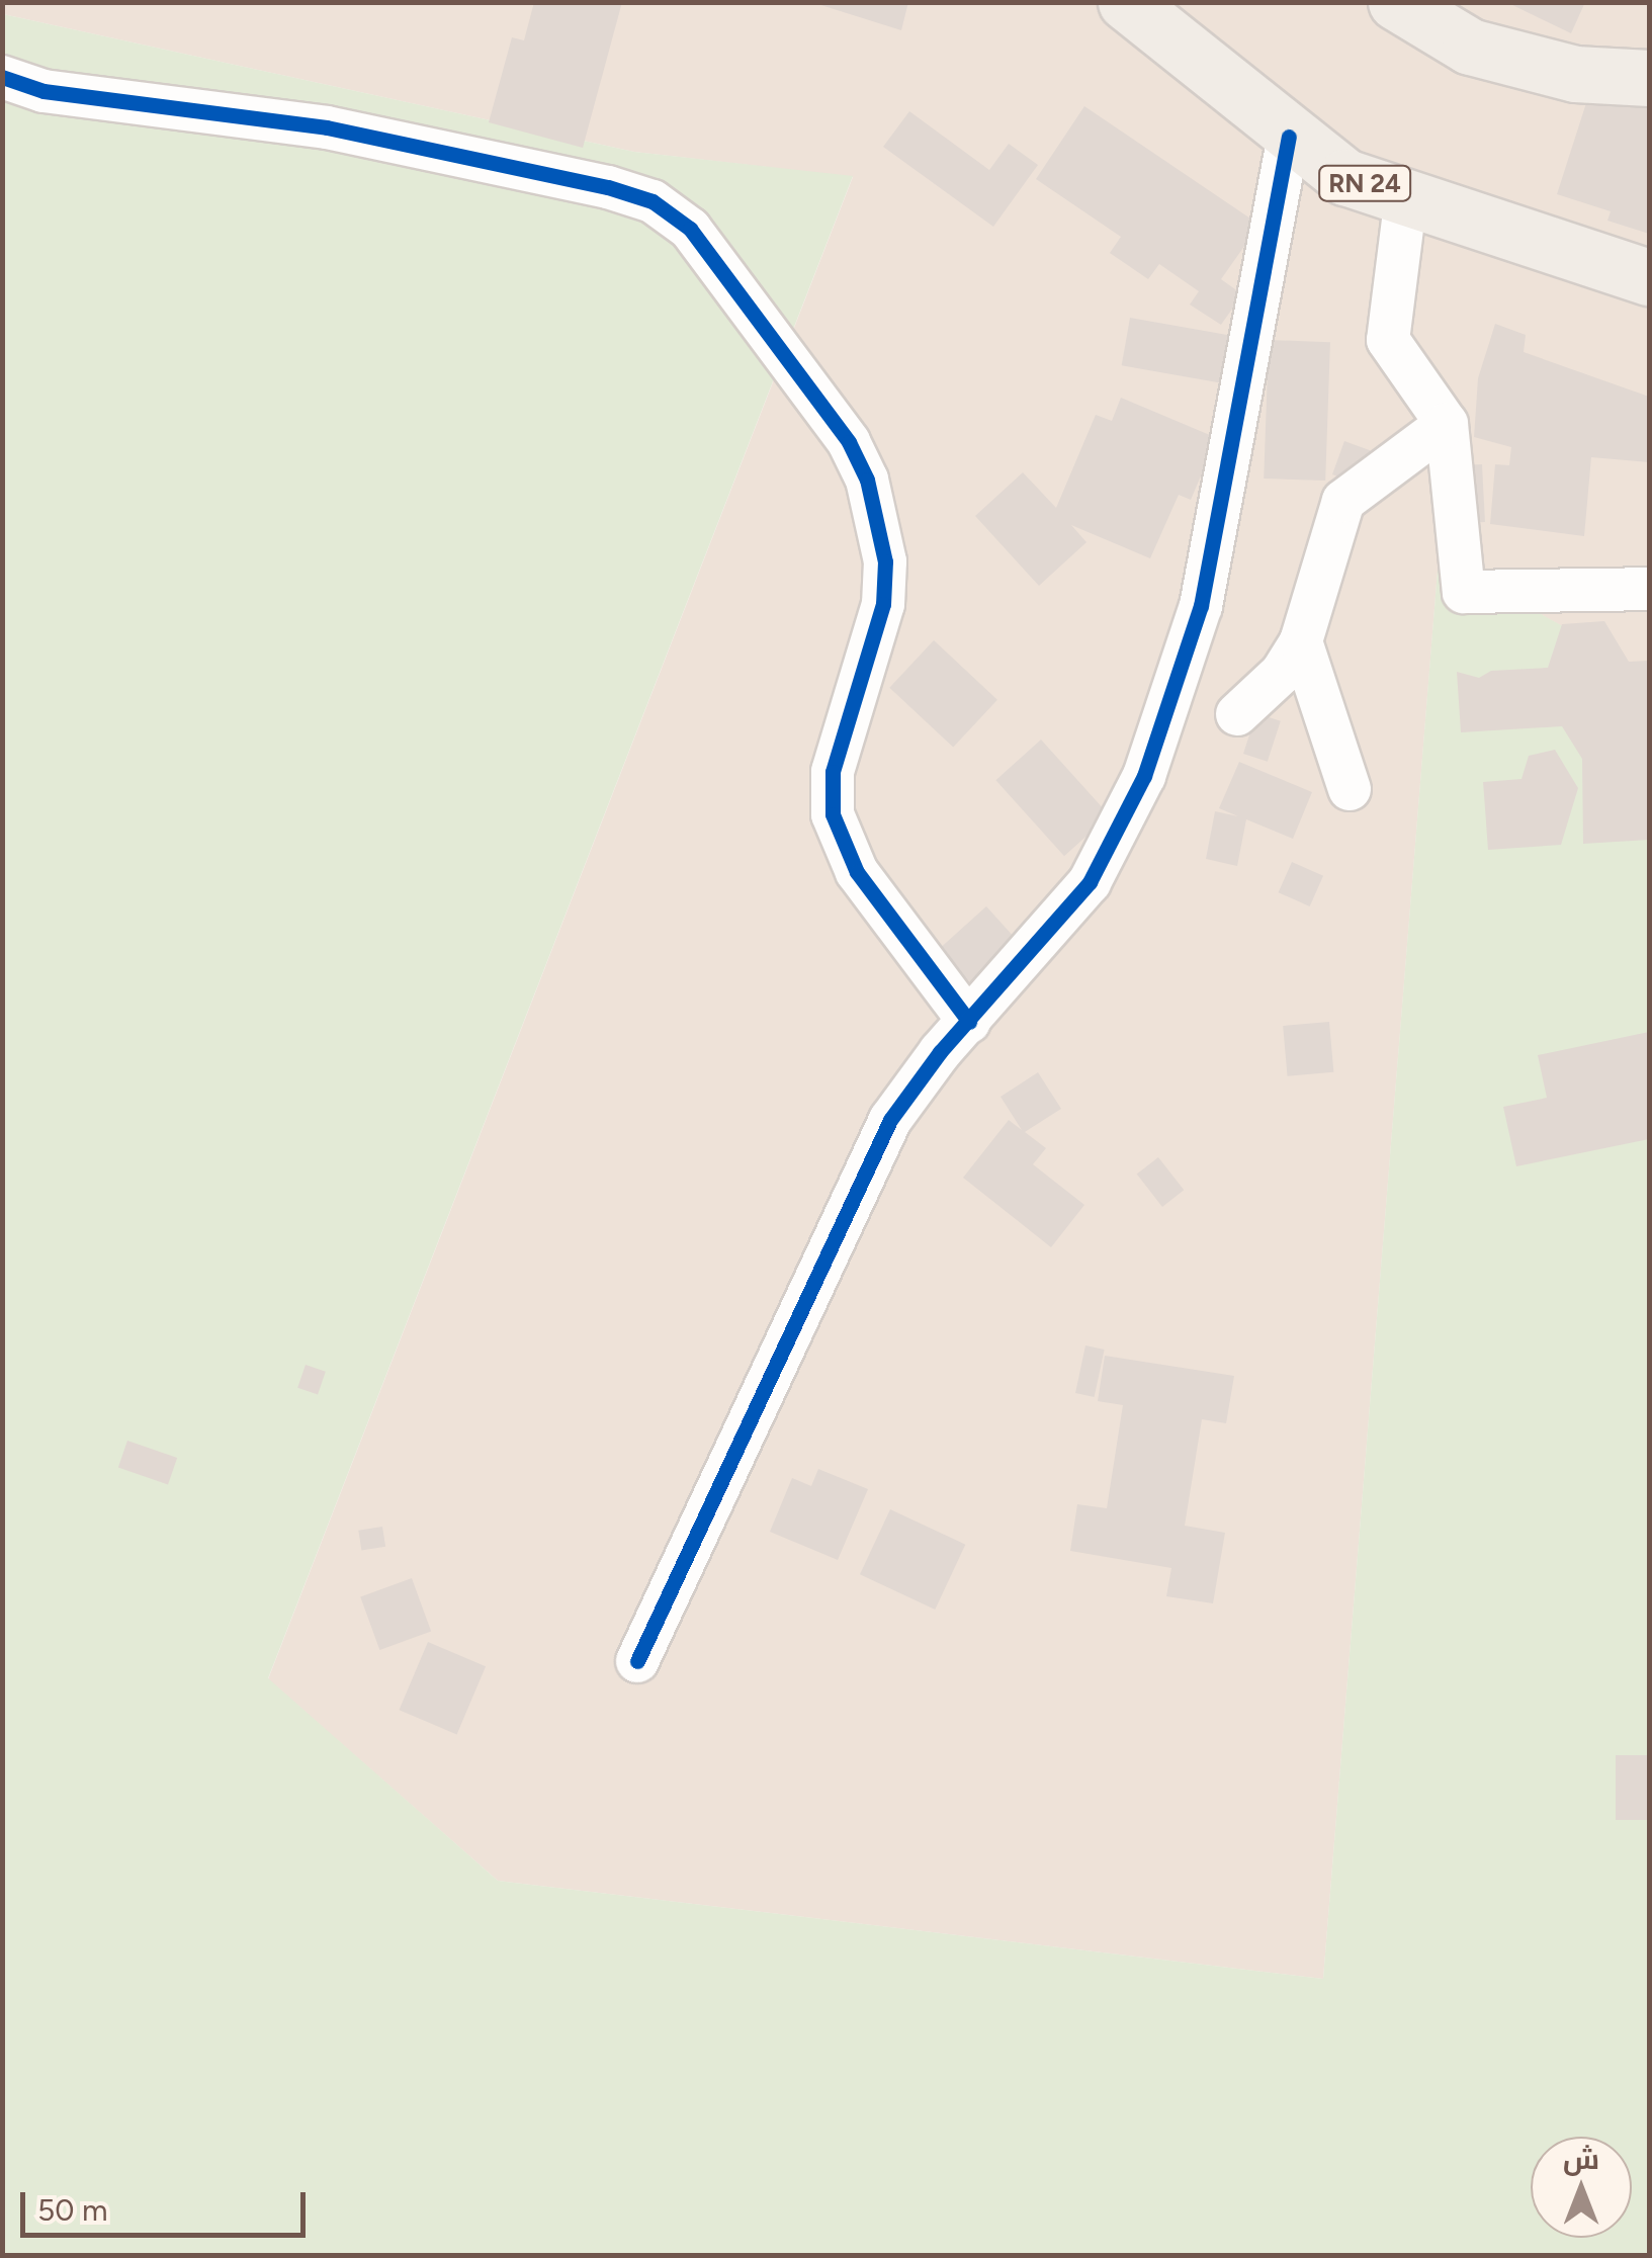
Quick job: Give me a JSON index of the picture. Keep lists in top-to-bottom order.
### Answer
{
  "streets": {
    "main road": ["RN 24"]
  },
  "scale_bar": "50 m",
  "north": "top"
}
